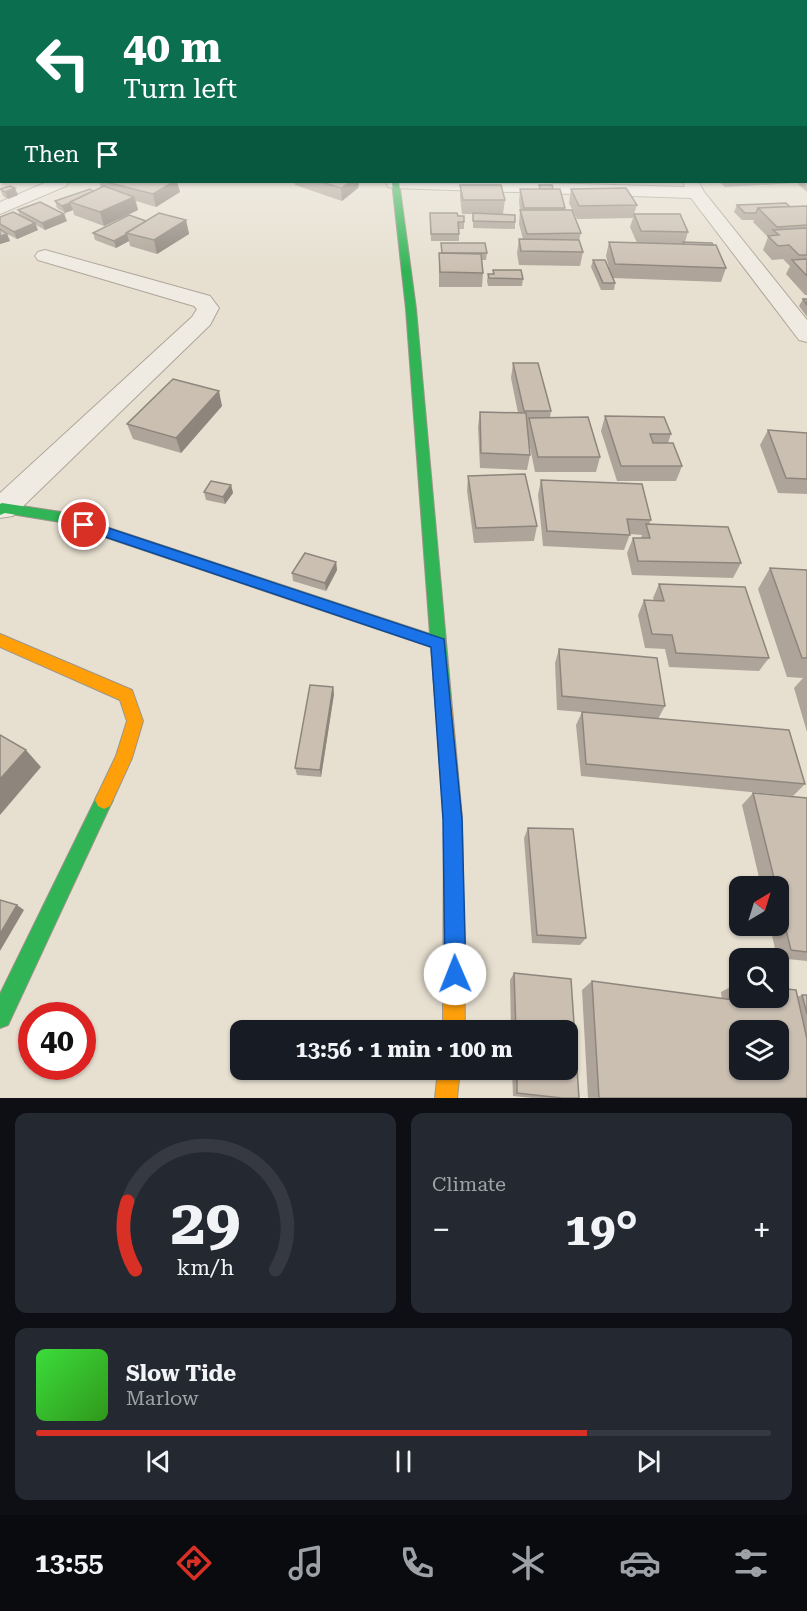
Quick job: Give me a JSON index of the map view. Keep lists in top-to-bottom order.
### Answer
{
  "north": "top right",
  "page": {
    "turn": ["40 m", "Turn left"],
    "then": "Then",
    "limit": "40",
    "trip": "13:56 · 1 min · 100 m",
    "tile": "Climate",
    "heat": ["−", "19°", "+"],
    "song": ["Slow Tide", "Marlow"],
    "tabs": "13:55",
    "gauge": ["29", "km/h"]
  }
}
